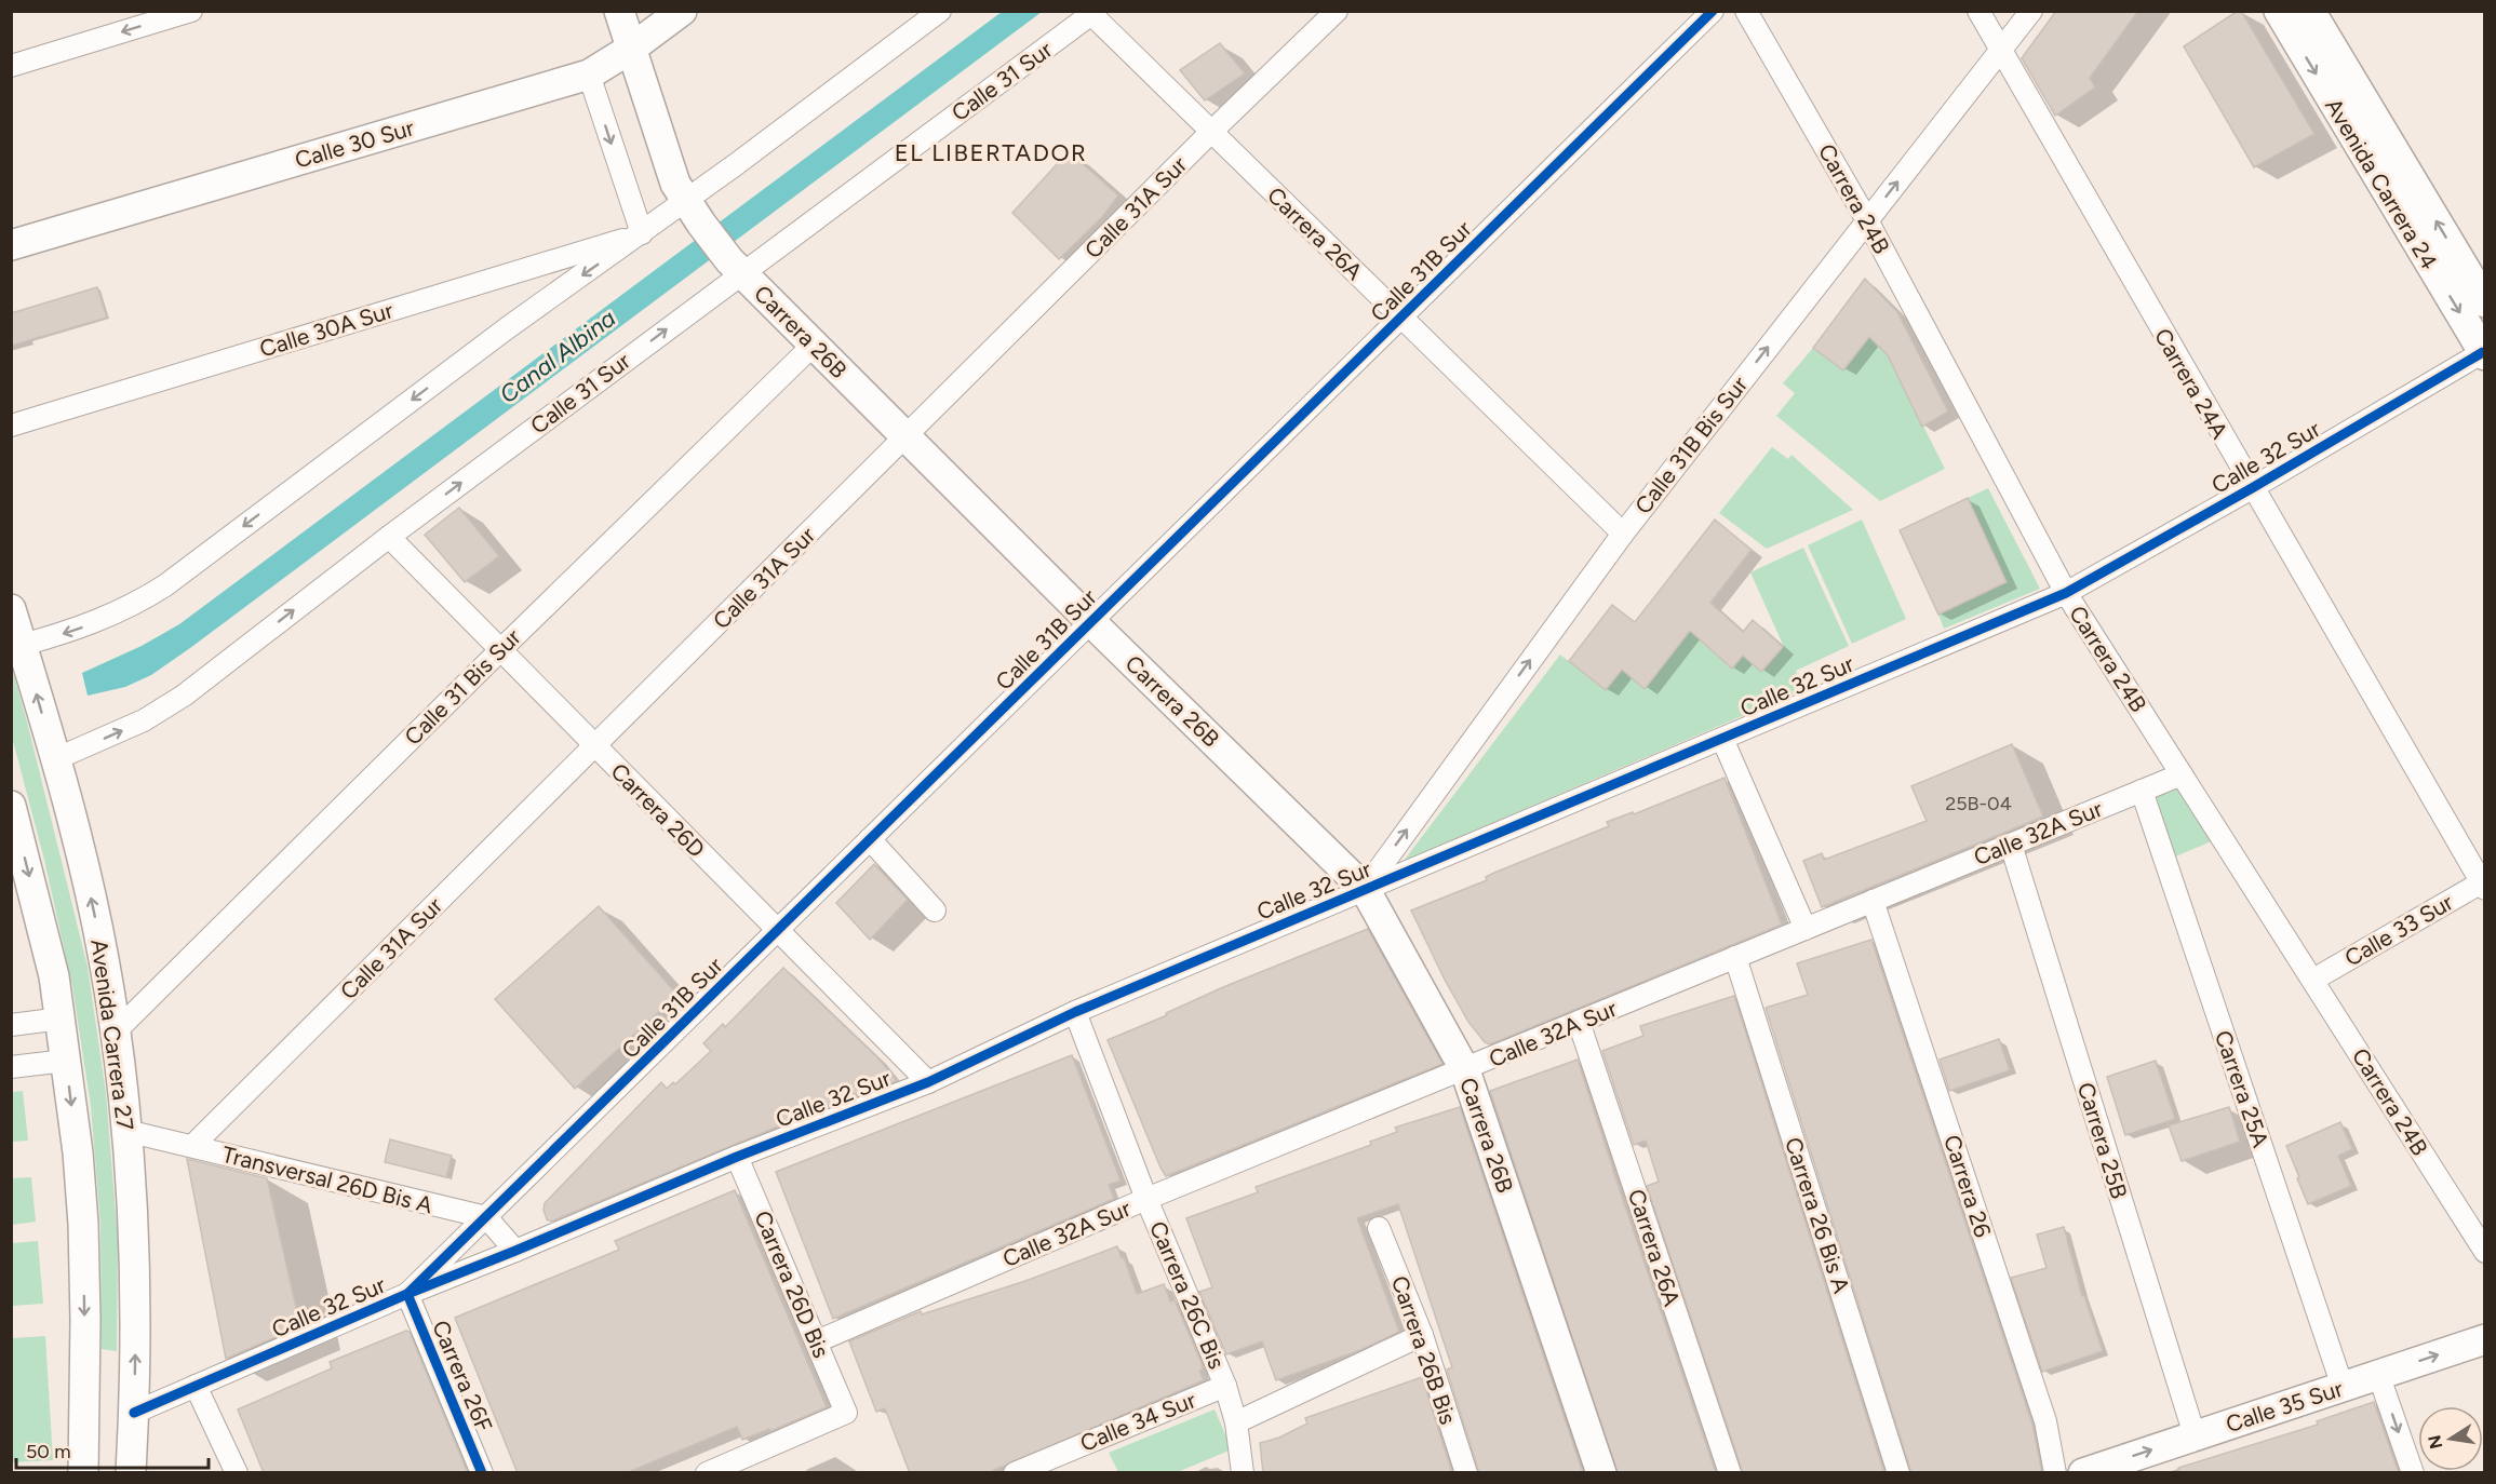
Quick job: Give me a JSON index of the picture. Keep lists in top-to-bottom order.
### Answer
{
  "streets": {
    "street": [
      "Calle 31 Sur",
      "Calle 30 Sur",
      "Avenida Carrera 24",
      "Carrera 24B",
      "Calle 31A Sur",
      "Carrera 26A",
      "Calle 31B Sur",
      "Calle 30A Sur",
      "Carrera 26B",
      "Carrera 24A",
      "Calle 31B Bis Sur",
      "Calle 32 Sur",
      "Calle 31 Bis Sur",
      "Carrera 26D",
      "Calle 32A Sur",
      "Calle 33 Sur",
      "Avenida Carrera 27",
      "Carrera 25A",
      "Carrera 25B",
      "Transversal 26D Bis A",
      "Carrera 26",
      "Carrera 26 Bis A",
      "Carrera 26D Bis",
      "Carrera 26C Bis",
      "Carrera 26B Bis",
      "Carrera 26F",
      "Calle 35 Sur",
      "Calle 34 Sur"
    ]
  },
  "crossings": [
    ["Calle 31 Sur", "Carrera 26A"],
    ["Calle 31 Sur", "Carrera 26B"],
    ["Calle 31 Sur", "Carrera 26D"],
    ["Calle 31 Sur", "Avenida Carrera 27"],
    ["Calle 30 Sur", "Carrera 26B"],
    ["Avenida Carrera 24", "Calle 32 Sur"],
    ["Carrera 24B", "Calle 31B Bis Sur"],
    ["Carrera 24B", "Calle 32 Sur"],
    ["Carrera 24B", "Calle 32A Sur"],
    ["Carrera 24B", "Calle 33 Sur"],
    ["Calle 31A Sur", "Carrera 26A"],
    ["Calle 31A Sur", "Carrera 26B"],
    ["Calle 31A Sur", "Carrera 26D"],
    ["Calle 31A Sur", "Transversal 26D Bis A"],
    ["Carrera 26A", "Calle 31B Sur"],
    ["Carrera 26A", "Calle 31B Bis Sur"],
    ["Carrera 26A", "Calle 32A Sur"],
    ["Calle 31B Sur", "Carrera 26B"],
    ["Calle 31B Sur", "Calle 32 Sur"],
    ["Calle 31B Sur", "Carrera 26D"],
    ["Calle 31B Sur", "Transversal 26D Bis A"],
    ["Calle 31B Sur", "Carrera 26F"],
    ["Carrera 26B", "Calle 31B Bis Sur"],
    ["Carrera 26B", "Calle 32 Sur"],
    ["Carrera 26B", "Calle 31 Bis Sur"],
    ["Carrera 26B", "Calle 32A Sur"],
    ["Carrera 24A", "Calle 31B Bis Sur"],
    ["Carrera 24A", "Calle 32 Sur"],
    ["Carrera 24A", "Calle 33 Sur"],
    ["Calle 31B Bis Sur", "Calle 32 Sur"],
    ["Calle 32 Sur", "Carrera 26D"],
    ["Calle 32 Sur", "Avenida Carrera 27"],
    ["Calle 32 Sur", "Carrera 26D Bis"],
    ["Calle 32 Sur", "Carrera 26C Bis"],
    ["Calle 32 Sur", "Carrera 26F"],
    ["Calle 31 Bis Sur", "Carrera 26D"],
    ["Calle 31 Bis Sur", "Avenida Carrera 27"],
    ["Calle 32A Sur", "Carrera 25A"],
    ["Calle 32A Sur", "Carrera 25B"],
    ["Calle 32A Sur", "Carrera 26"],
    ["Calle 32A Sur", "Carrera 26 Bis A"],
    ["Calle 32A Sur", "Carrera 26D Bis"],
    ["Calle 32A Sur", "Carrera 26C Bis"],
    ["Avenida Carrera 27", "Transversal 26D Bis A"],
    ["Carrera 25A", "Calle 35 Sur"],
    ["Carrera 25B", "Calle 35 Sur"],
    ["Carrera 26C Bis", "Calle 34 Sur"]
  ],
  "one_way": ["Calle 31B Bis Sur", "Calle 35 Sur"],
  "districts": ["EL LIBERTADOR"],
  "water": ["Canal Albina"],
  "house_numbers": ["25B-04"],
  "scale_bar": "50 m",
  "north": "left"
}
